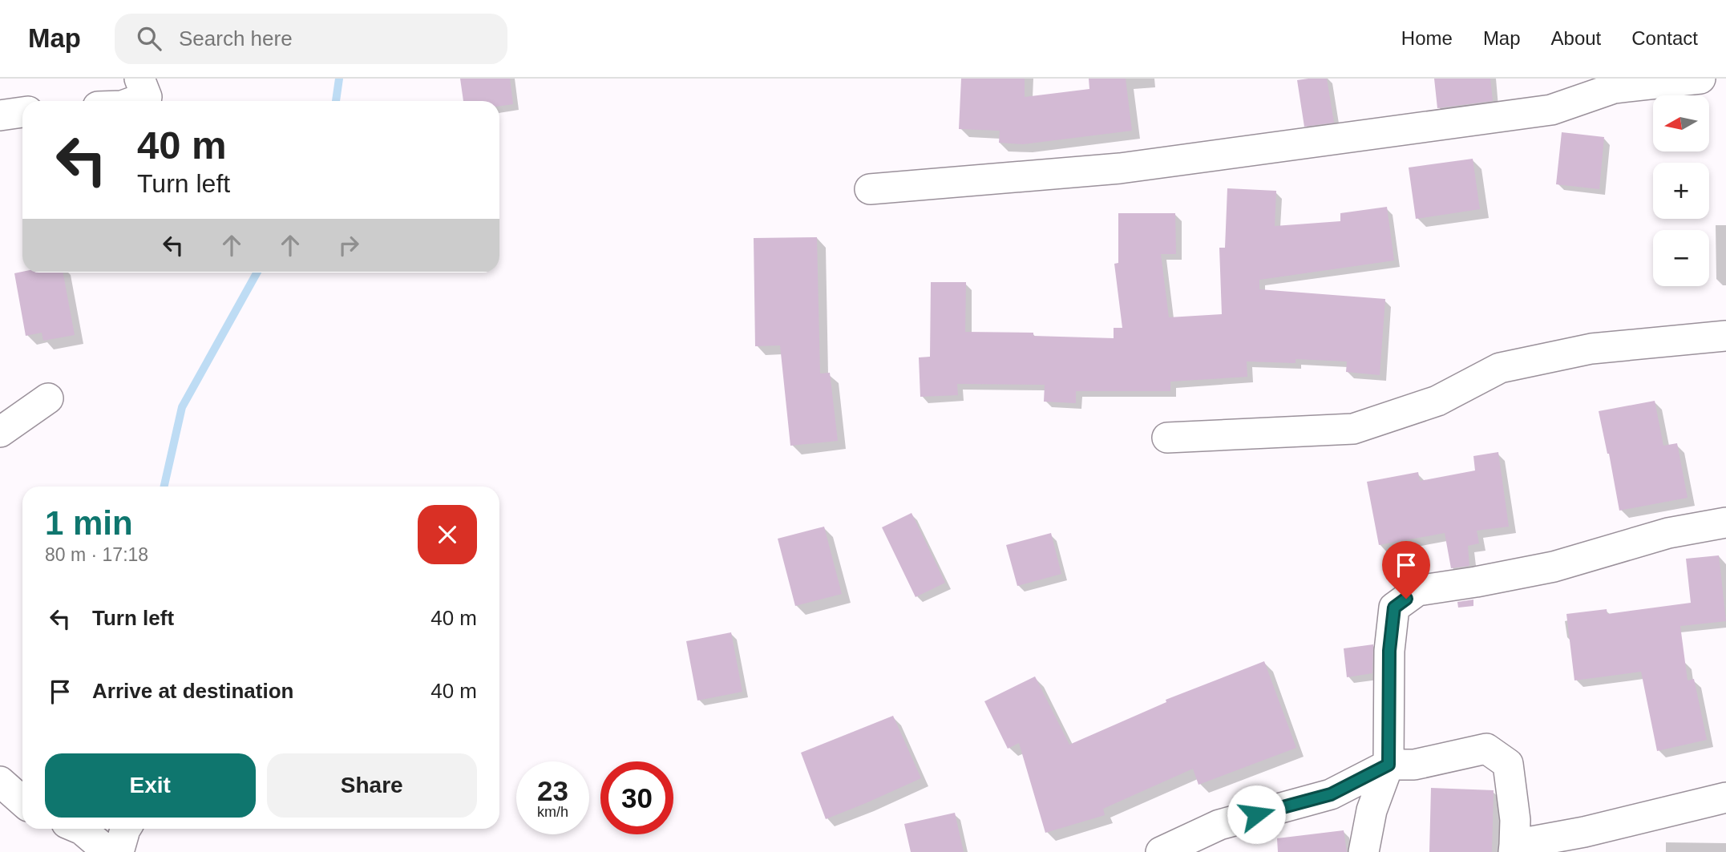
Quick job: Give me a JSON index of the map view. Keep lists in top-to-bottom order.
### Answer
{
  "north": "left",
  "page": {
    "header": "Map",
    "search": "Search here",
    "nav": [
      "Home",
      "Map",
      "About",
      "Contact"
    ],
    "map_buttons": ["+", "−"],
    "turn": ["40 m", "Turn left"],
    "heading": ["1 min", "80 m · 17:18"],
    "list": [
      {
        "name": "Turn left",
        "value": "40 m"
      },
      {
        "name": "Arrive at destination",
        "value": "40 m"
      }
    ],
    "buttons": ["Exit", "Share"],
    "speed": "23 km/h",
    "limit": "30"
  }
}
